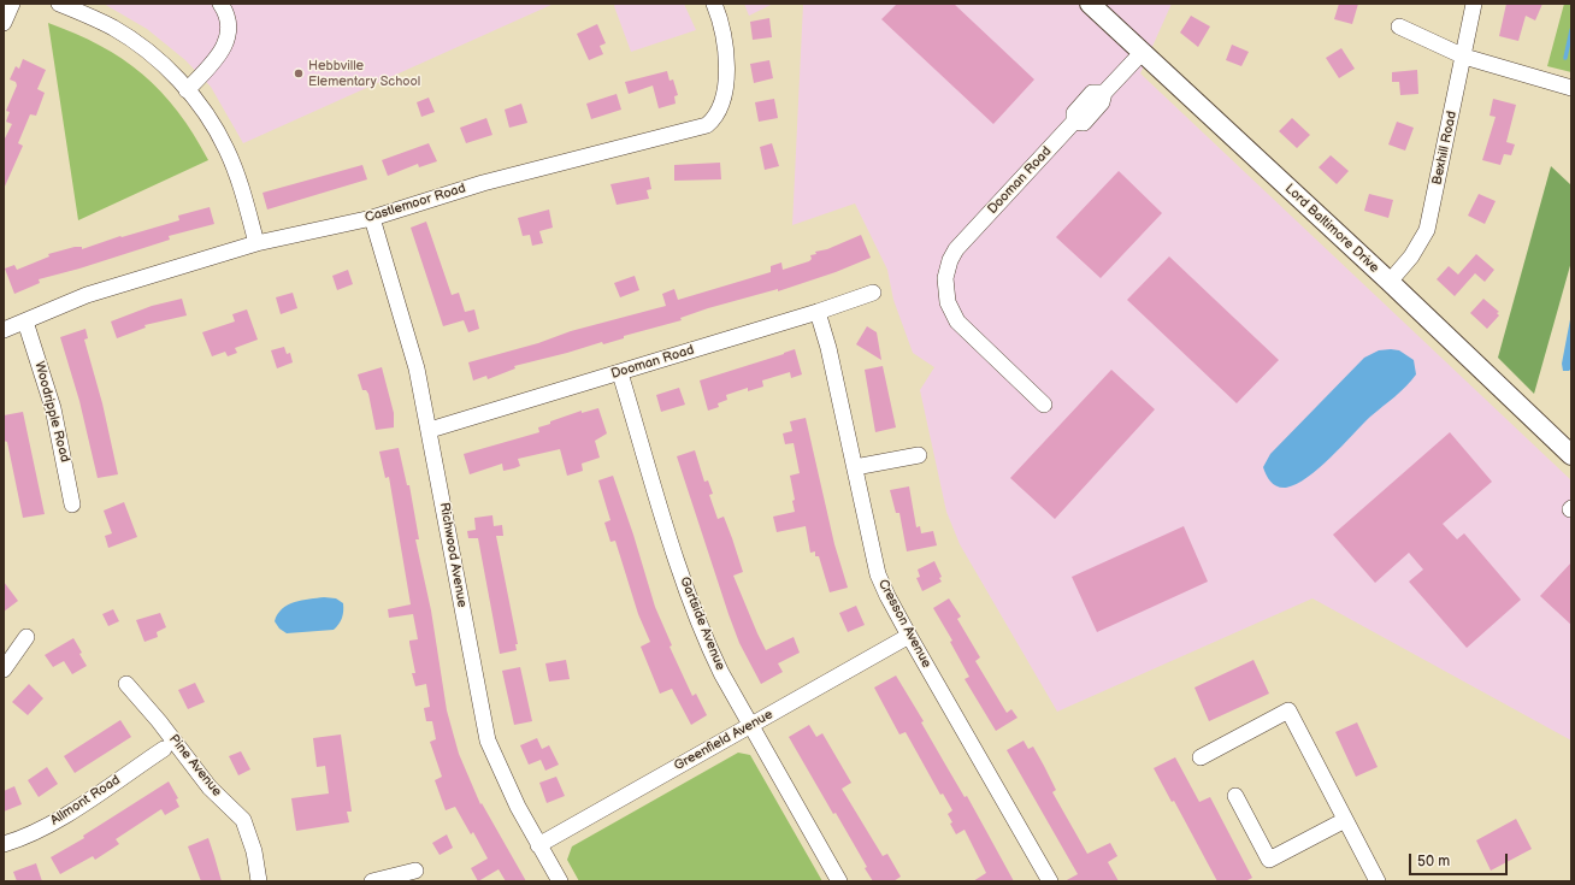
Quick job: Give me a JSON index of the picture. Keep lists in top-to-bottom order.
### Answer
{
  "streets": {
    "main road": ["Lord Baltimore Drive"],
    "street": [
      "Bexhill Road",
      "Dooman Road",
      "Castlemoor Road",
      "Woodripple Road",
      "Richwood Avenue",
      "Gartside Avenue",
      "Cresson Avenue",
      "Greenfield Avenue",
      "Pine Avenue",
      "Allmont Road"
    ]
  },
  "crossings": [
    ["Bexhill Road", "Lord Baltimore Drive"],
    ["Dooman Road", "Lord Baltimore Drive"],
    ["Dooman Road", "Richwood Avenue"],
    ["Dooman Road", "Gartside Avenue"],
    ["Dooman Road", "Cresson Avenue"],
    ["Castlemoor Road", "Woodripple Road"],
    ["Castlemoor Road", "Richwood Avenue"],
    ["Richwood Avenue", "Greenfield Avenue"],
    ["Gartside Avenue", "Greenfield Avenue"],
    ["Cresson Avenue", "Greenfield Avenue"]
  ],
  "places": ["Hebbville Elementary School"],
  "scale_bar": "50 m"
}
